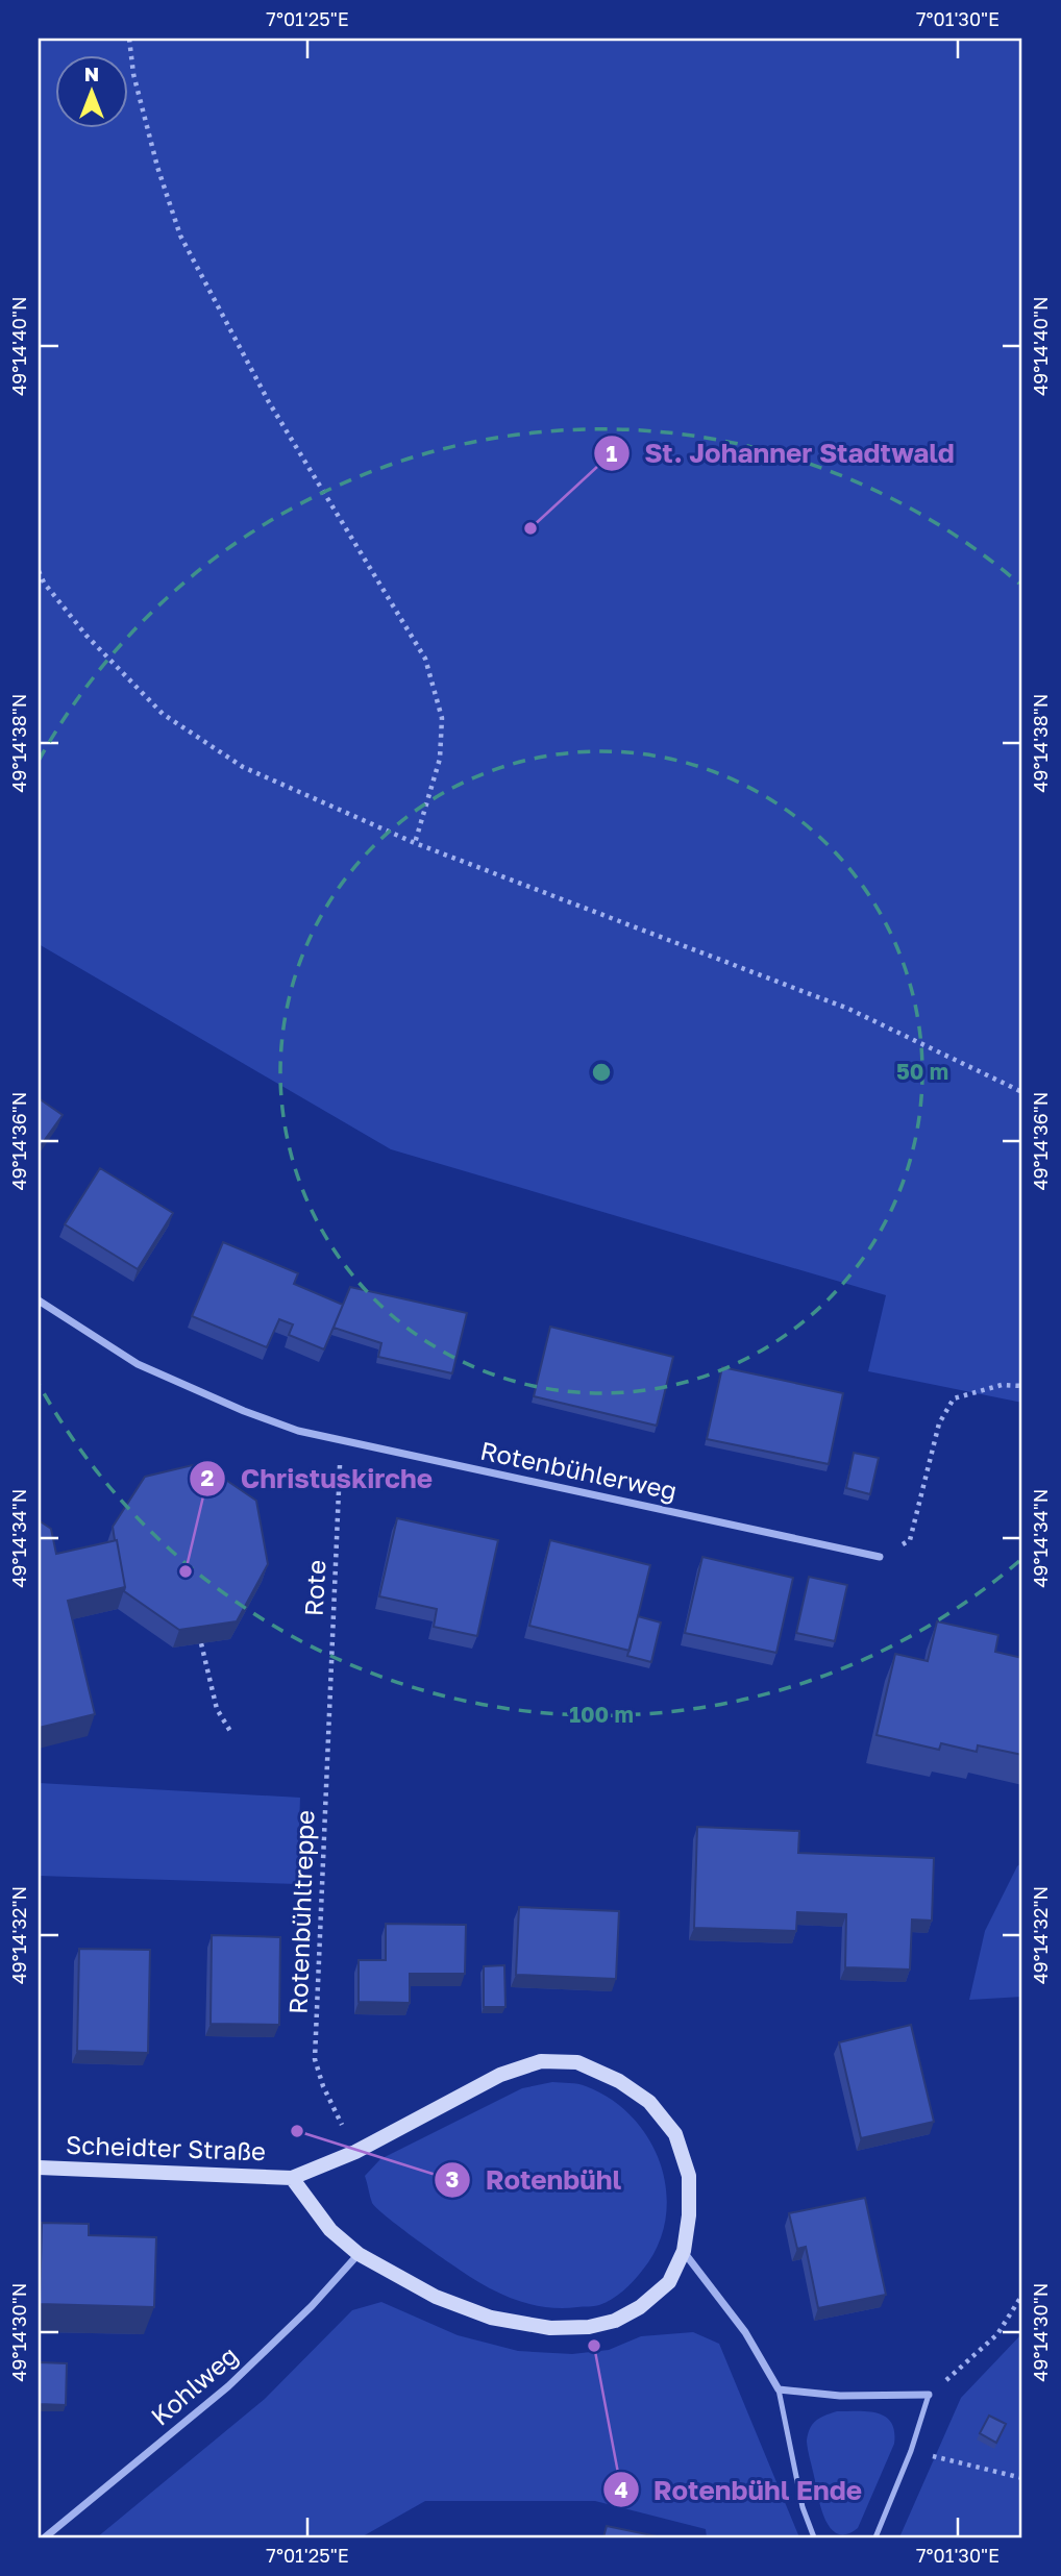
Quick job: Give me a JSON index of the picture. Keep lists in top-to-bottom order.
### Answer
{
  "streets": {
    "street": ["Rotenbühlerweg", "Scheidter Straße", "Kohlweg"],
    "path": ["Rote", "Rotenbühltreppe"]
  },
  "crossings": [
    ["Rotenbühlerweg", "Rote"],
    ["Rote", "Rotenbühltreppe"],
    ["Rotenbühltreppe", "Scheidter Straße"],
    ["Scheidter Straße", "Kohlweg"]
  ],
  "places": [
    "St. Johanner Stadtwald",
    "Christuskirche",
    "Rotenbühl",
    "Rotenbühl Ende"
  ],
  "north": "top",
  "coordinates": [
    "7°01'25\"E",
    "7°01'30\"E",
    "49°14'40\"N",
    "49°14'38\"N",
    "49°14'36\"N",
    "49°14'34\"N",
    "49°14'32\"N",
    "49°14'30\"N"
  ],
  "rings": ["50 m", "100 m"]
}
